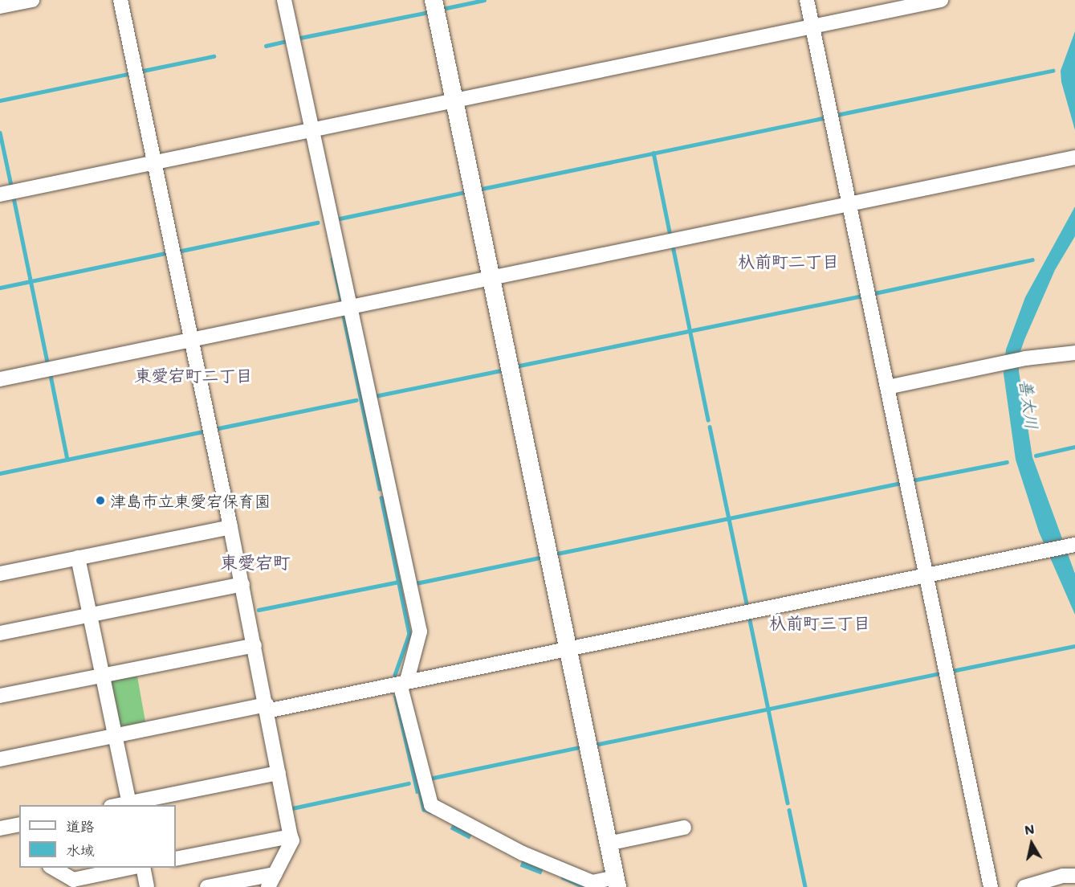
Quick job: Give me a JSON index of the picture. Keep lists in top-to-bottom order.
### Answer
{
  "districts": [
    "杁前町二丁目",
    "東愛宕町二丁目",
    "東愛宕町",
    "杁前町三丁目"
  ],
  "water": ["善太川"],
  "places": ["津島市立東愛宕保育園"],
  "legend": ["道路", "水域"],
  "north": "top"
}
